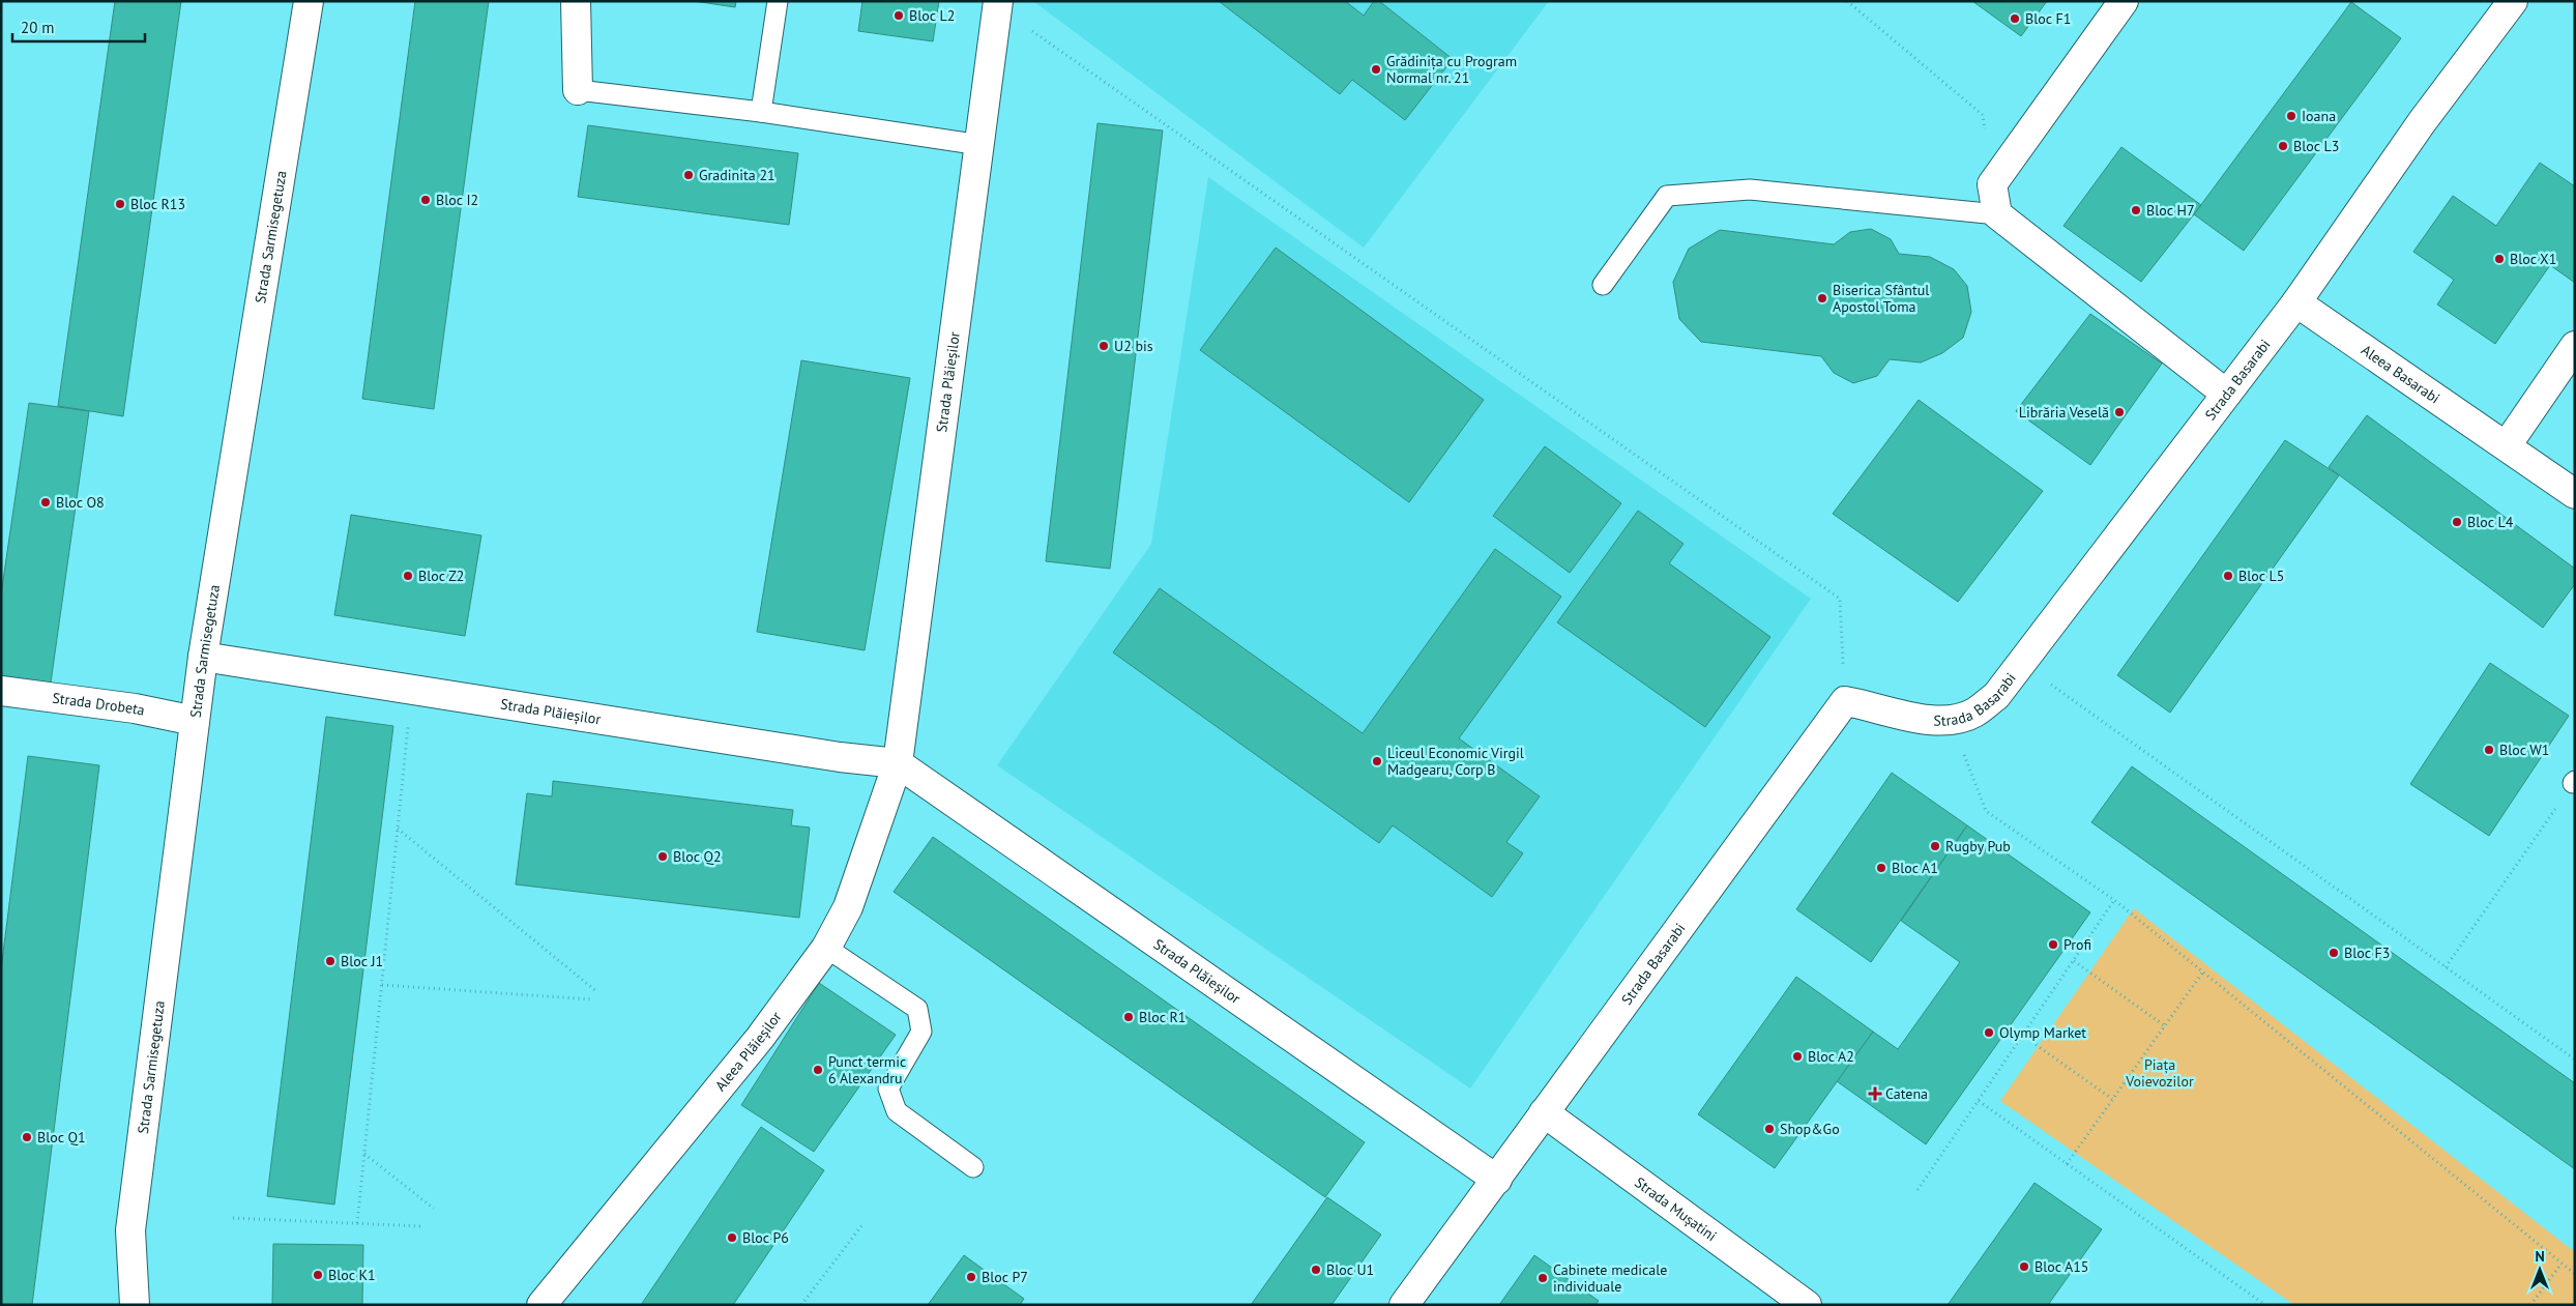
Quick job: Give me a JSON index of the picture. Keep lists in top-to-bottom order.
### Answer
{
  "streets": {
    "street": [
      "Strada Sarmisegetuza",
      "Aleea Basarabi",
      "Strada Basarabi",
      "Strada Plăieșilor",
      "Strada Drobeta",
      "Aleea Plăieșilor",
      "Strada Mușatini"
    ]
  },
  "crossings": [
    ["Strada Sarmisegetuza", "Strada Plăieșilor"],
    ["Strada Sarmisegetuza", "Strada Drobeta"],
    ["Aleea Basarabi", "Strada Basarabi"],
    ["Strada Basarabi", "Strada Plăieșilor"],
    ["Strada Basarabi", "Strada Mușatini"],
    ["Strada Plăieșilor", "Aleea Plăieșilor"]
  ],
  "parks": ["Piața Voievozilor"],
  "places": {
    "other": [
      "Bloc L2",
      "Bloc F1",
      "Grădinița cu Program Normal nr. 21",
      "Ioana",
      "Bloc L3",
      "Gradinita 21",
      "Bloc I2",
      "Bloc R13",
      "Bloc H7",
      "Bloc X1",
      "Biserica Sfântul Apostol Toma",
      "U2 bis",
      "Librăria Veselă",
      "Bloc O8",
      "Bloc L4",
      "Bloc Z2",
      "Bloc L5",
      "Bloc W1",
      "Liceul Economic Virgil Madgearu, Corp B",
      "Rugby Pub",
      "Bloc Q2",
      "Bloc A1",
      "Profi",
      "Bloc F3",
      "Bloc J1",
      "Bloc R1",
      "Olymp Market",
      "Bloc A2",
      "Punct termic 6 Alexandru",
      "Shop&Go",
      "Bloc Q1",
      "Bloc P6",
      "Bloc A15",
      "Bloc U1",
      "Bloc K1",
      "Bloc P7",
      "Cabinete medicale individuale"
    ],
    "health": ["Catena"]
  },
  "scale_bar": "20 m",
  "north": "top"
}
